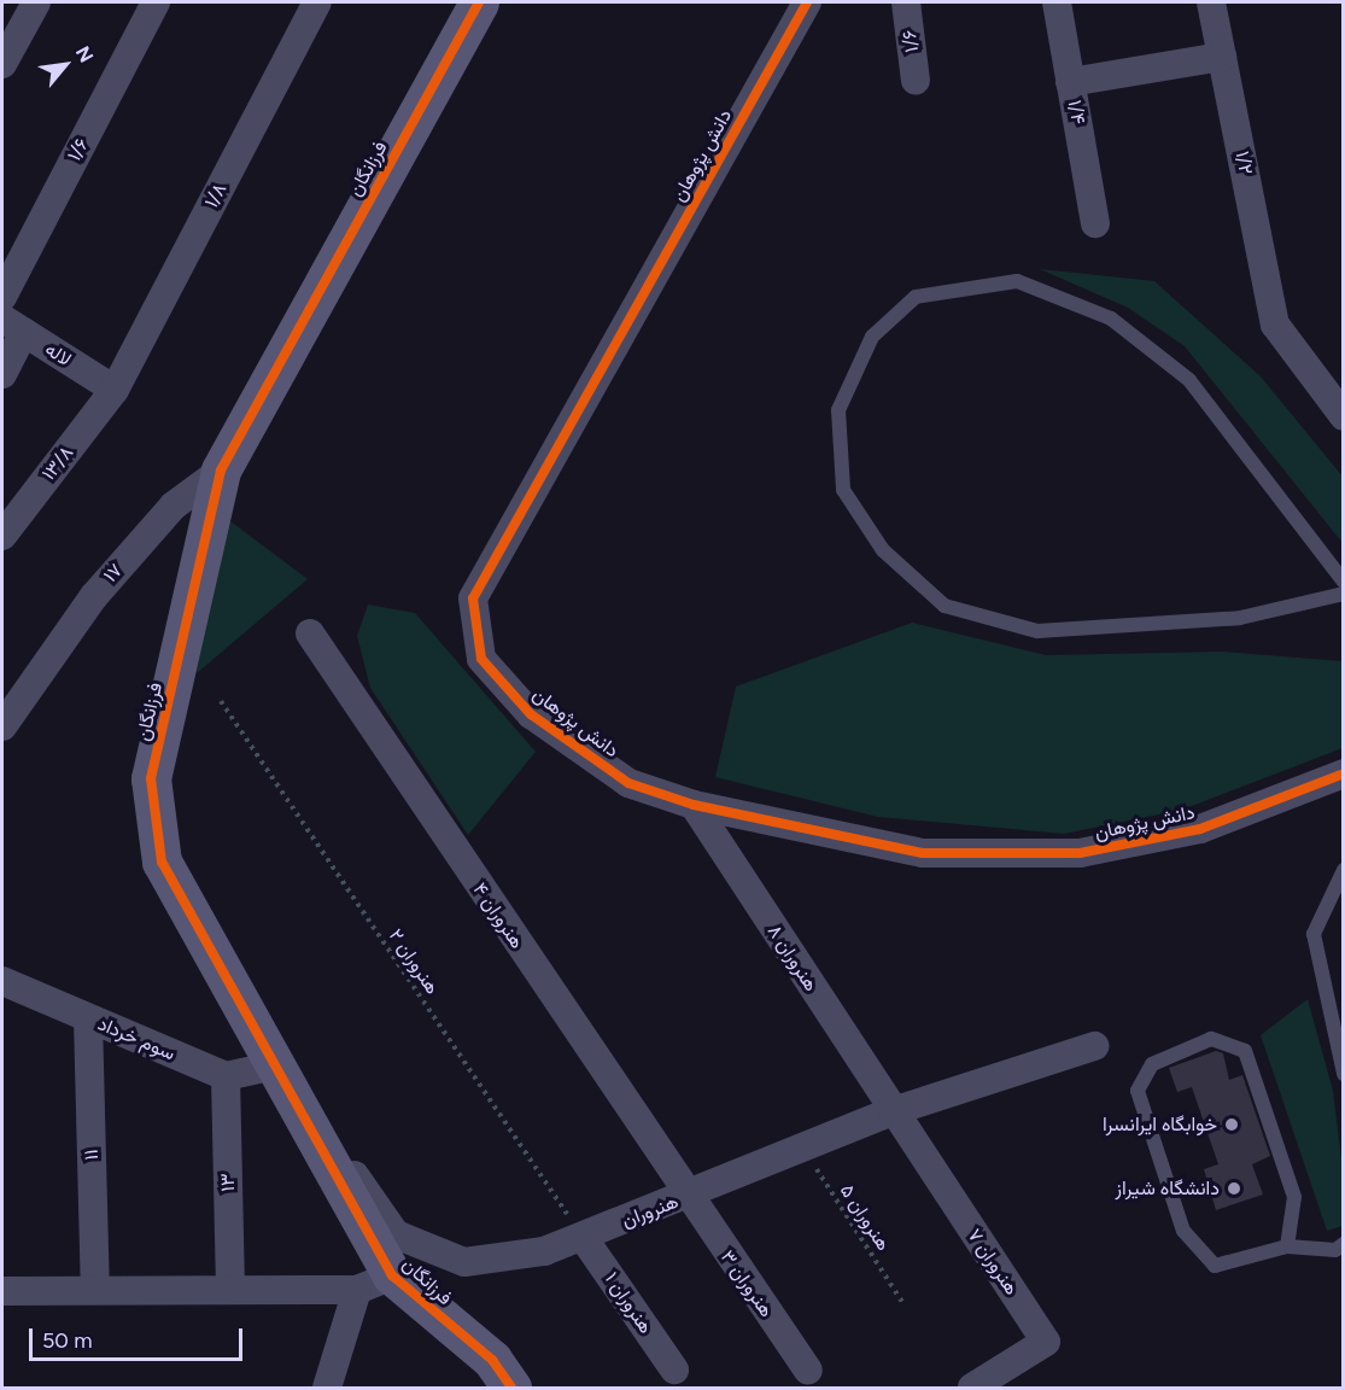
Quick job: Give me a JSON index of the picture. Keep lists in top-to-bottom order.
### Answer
{
  "streets": {
    "street": [
      "۱/۶",
      "۱/۴",
      "دانش پژوهان",
      "۱/۲",
      "فرزانگان",
      "۱/۸",
      "لاله",
      "۱۳/۸",
      "۱۷",
      "هنروران ۴",
      "هنروران ۸",
      "سوم خرداد",
      "۱۱",
      "۱۳",
      "هنروران",
      "هنروران ۷",
      "هنروران ۳",
      "هنروران ۱"
    ],
    "path": ["هنروران ۲", "هنروران ۵"]
  },
  "crossings": [
    ["دانش پژوهان", "هنروران ۸"],
    ["فرزانگان", "۱۷"],
    ["فرزانگان", "هنروران"],
    ["۱/۸", "لاله"],
    ["۱/۸", "۱۳/۸"],
    ["لاله", "۱۳/۸"],
    ["هنروران ۴", "هنروران"],
    ["هنروران ۴", "هنروران ۳"],
    ["هنروران ۸", "هنروران"],
    ["هنروران ۸", "هنروران ۷"],
    ["هنروران ۲", "هنروران"],
    ["هنروران ۲", "هنروران ۱"],
    ["سوم خرداد", "۱۱"],
    ["سوم خرداد", "۱۳"],
    ["هنروران", "هنروران ۵"],
    ["هنروران", "هنروران ۷"],
    ["هنروران", "هنروران ۳"],
    ["هنروران", "هنروران ۱"]
  ],
  "places": ["خوابگاه ایرانسرا", "دانشگاه شیراز"],
  "scale_bar": "50 m",
  "north": "top right"
}
